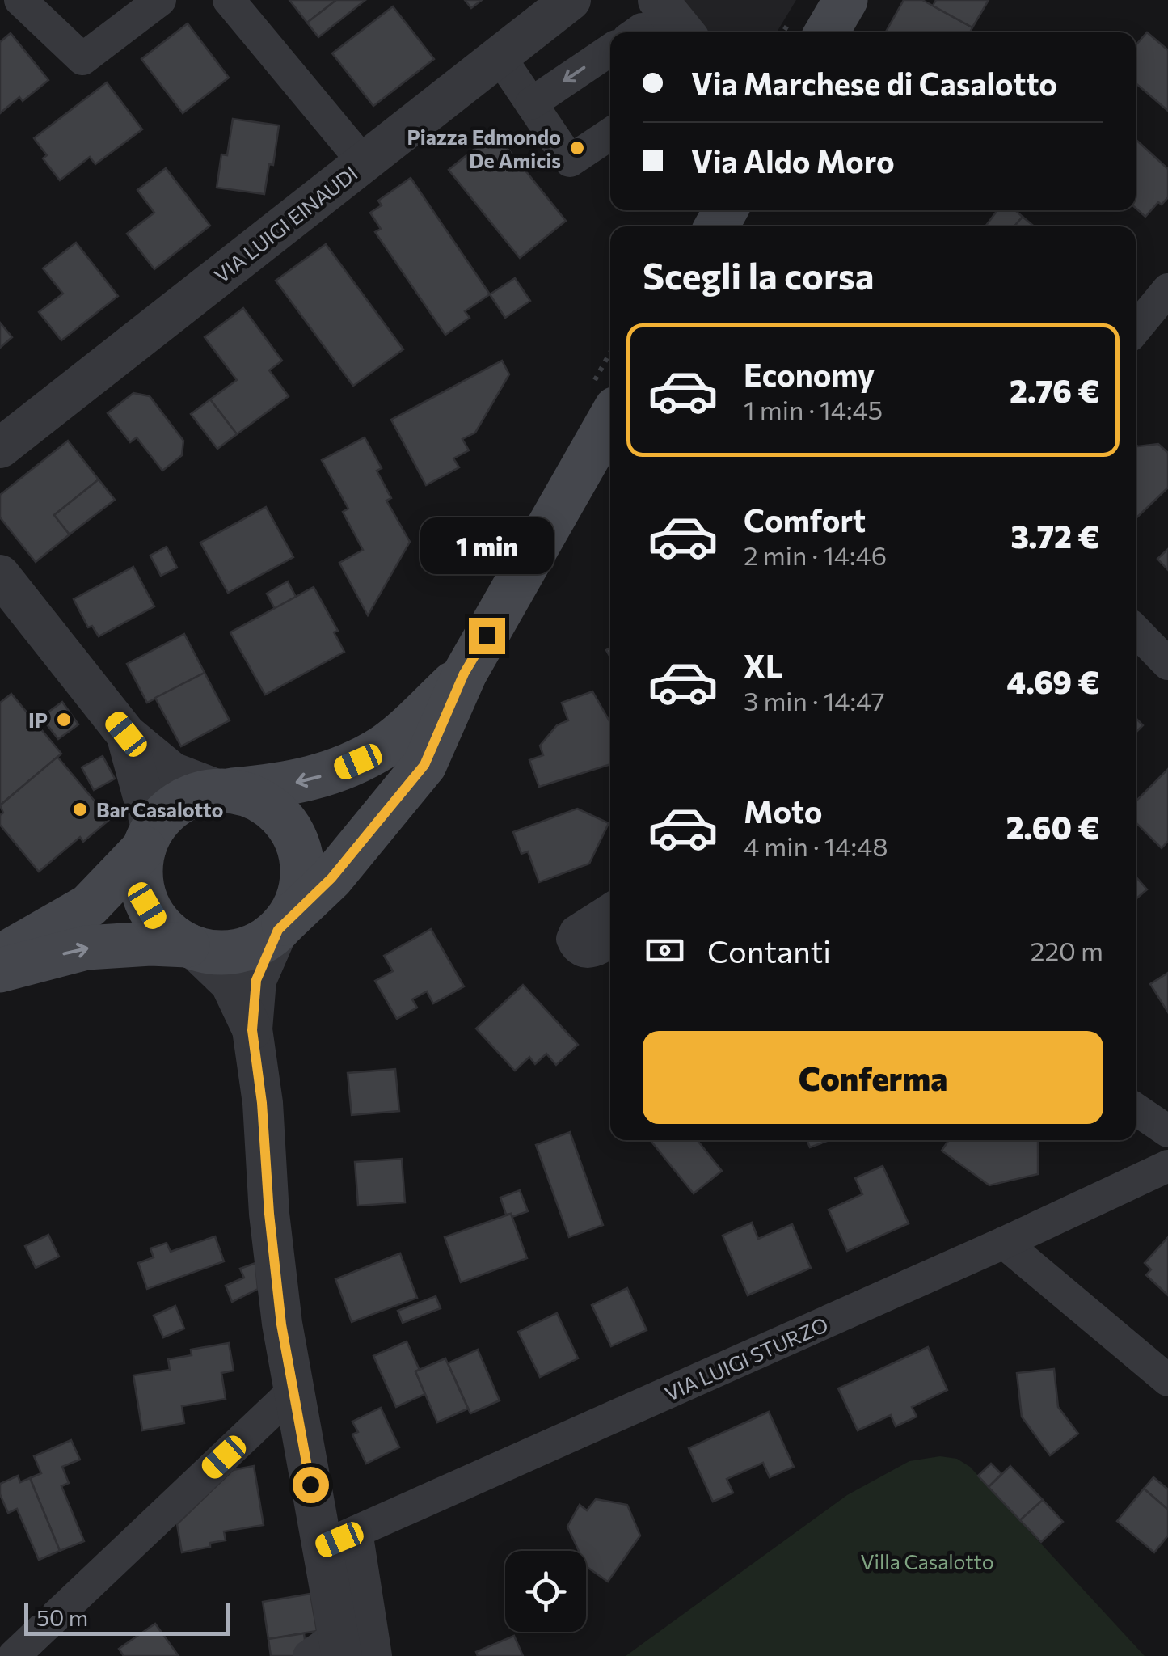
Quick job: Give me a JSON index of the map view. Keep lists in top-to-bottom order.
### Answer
{
  "streets": {
    "street": ["VIA LUIGI EINAUDI", "VIA LUIGI STURZO"]
  },
  "parks": ["Villa Casalotto"],
  "places": ["Piazza Edmondo De Amicis", "IP", "Bar Casalotto"],
  "scale_bar": "50 m",
  "page": {
    "banner": ["Via Marchese di Casalotto", "Via Aldo Moro"],
    "heading": "Scegli la corsa",
    "list": [
      {
        "name": "Economy",
        "note": "1 min · 14:45",
        "value": "2.76 €"
      },
      {
        "name": "Comfort",
        "note": "2 min · 14:46",
        "value": "3.72 €"
      },
      {
        "name": "XL",
        "note": "3 min · 14:47",
        "value": "4.69 €"
      },
      {
        "name": "Moto",
        "note": "4 min · 14:48",
        "value": "2.60 €"
      }
    ],
    "bubble": "1 min",
    "pay": ["Contanti", "220 m"],
    "buttons": "Conferma",
    "scale": "50 m"
  }
}
